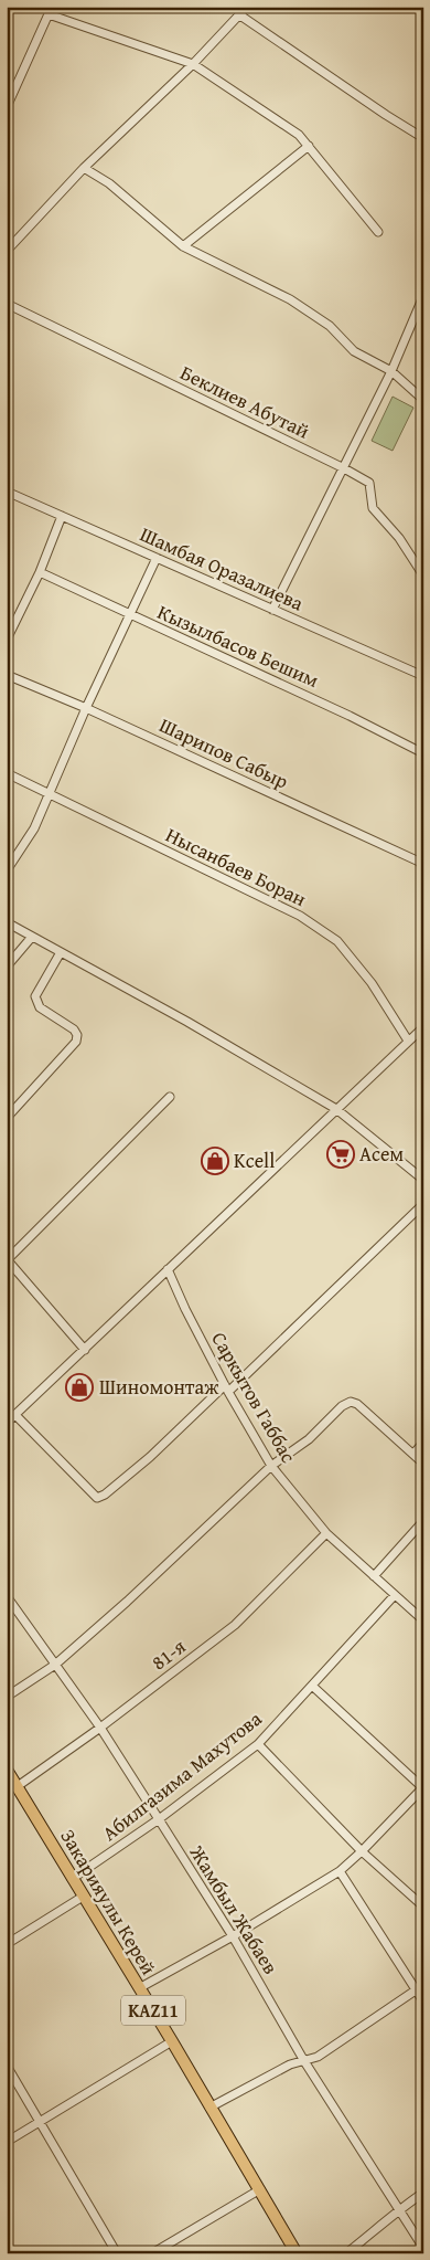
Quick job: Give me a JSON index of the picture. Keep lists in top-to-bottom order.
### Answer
{
  "streets": {
    "highway": ["Закарияулы Керей", "KAZ11"],
    "street": [
      "Беклиев Абутай",
      "Шамбая Оразалиева",
      "Кызылбасов Бешим",
      "Шарипов Сабыр",
      "Нысанбаев Боран",
      "Саркытов Габбас",
      "81-я",
      "Абилгазима Махутова",
      "Жамбыл Жабаев"
    ]
  },
  "crossings": [
    ["Саркытов Габбас", "81-я"],
    ["Саркытов Габбас", "Абилгазима Махутова"],
    ["81-я", "Закарияулы Керей"],
    ["81-я", "Жамбыл Жабаев"],
    ["Абилгазима Махутова", "Закарияулы Керей"],
    ["Абилгазима Махутова", "Жамбыл Жабаев"]
  ],
  "places": {
    "supermarket": ["Асем"],
    "shop": ["Kcell", "Шиномонтаж"]
  }
}
